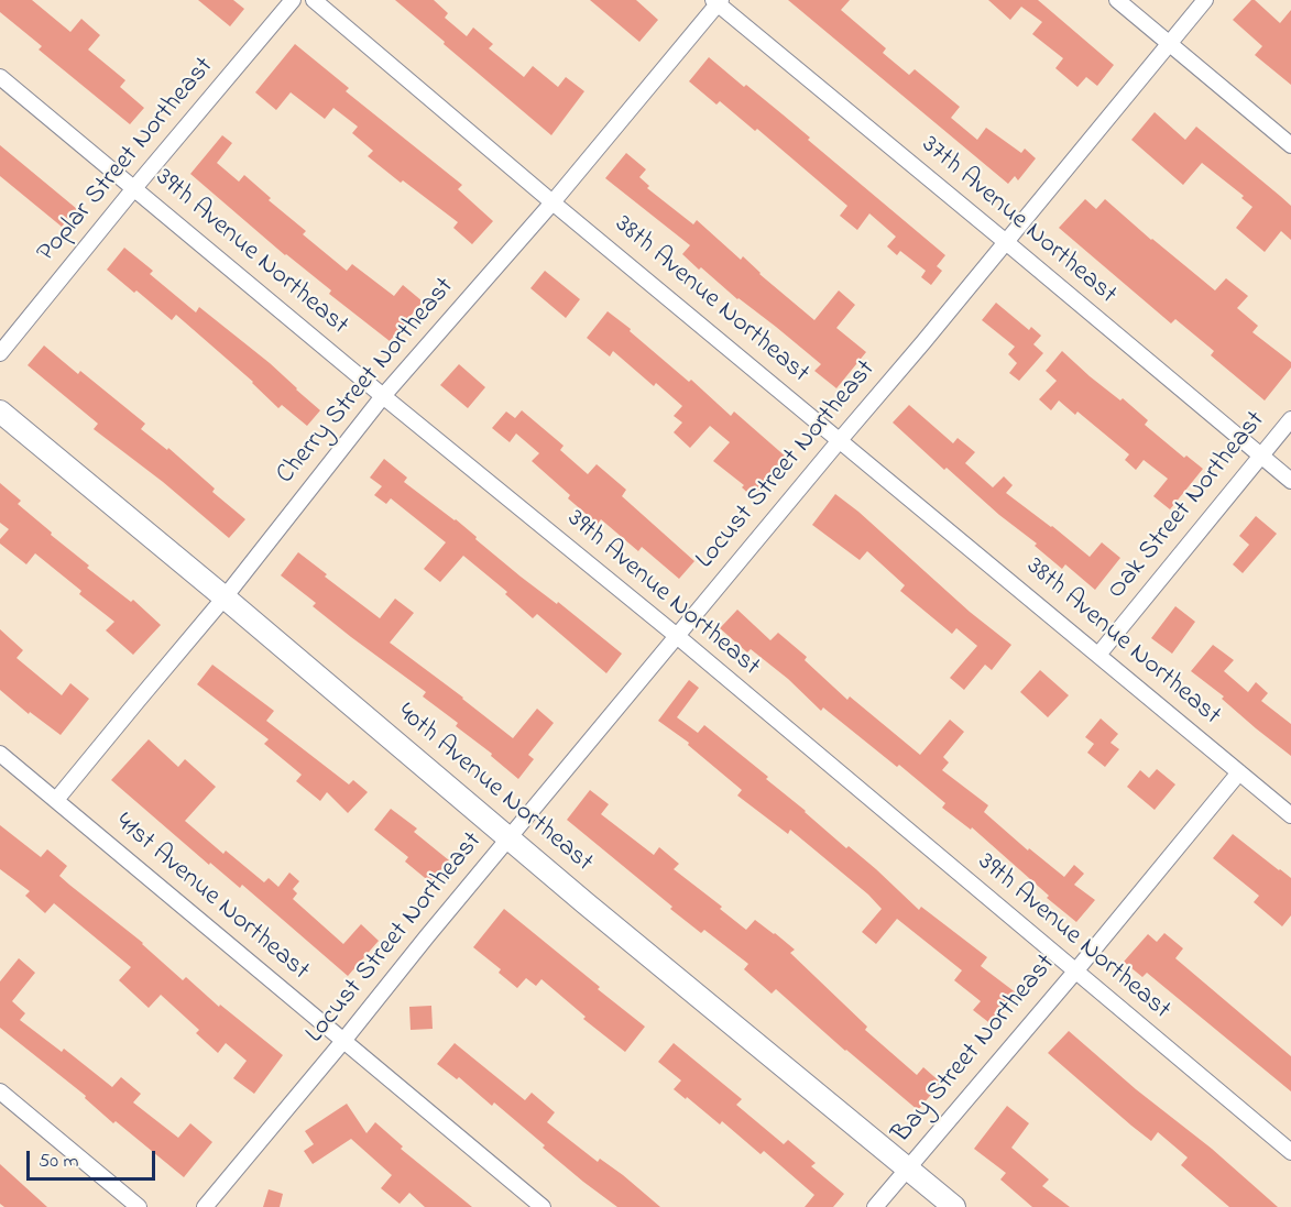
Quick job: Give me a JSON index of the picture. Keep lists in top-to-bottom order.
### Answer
{
  "streets": {
    "street": [
      "Poplar Street Northeast",
      "37th Avenue Northeast",
      "39th Avenue Northeast",
      "38th Avenue Northeast",
      "Cherry Street Northeast",
      "Locust Street Northeast",
      "Oak Street Northeast",
      "40th Avenue Northeast",
      "41st Avenue Northeast",
      "Bay Street Northeast"
    ]
  },
  "crossings": [
    ["Poplar Street Northeast", "39th Avenue Northeast"],
    ["37th Avenue Northeast", "Cherry Street Northeast"],
    ["37th Avenue Northeast", "Locust Street Northeast"],
    ["37th Avenue Northeast", "Oak Street Northeast"],
    ["39th Avenue Northeast", "Cherry Street Northeast"],
    ["39th Avenue Northeast", "Locust Street Northeast"],
    ["39th Avenue Northeast", "Bay Street Northeast"],
    ["38th Avenue Northeast", "Cherry Street Northeast"],
    ["38th Avenue Northeast", "Locust Street Northeast"],
    ["38th Avenue Northeast", "Oak Street Northeast"],
    ["38th Avenue Northeast", "Bay Street Northeast"],
    ["Cherry Street Northeast", "40th Avenue Northeast"],
    ["Cherry Street Northeast", "41st Avenue Northeast"],
    ["Locust Street Northeast", "40th Avenue Northeast"],
    ["Locust Street Northeast", "41st Avenue Northeast"],
    ["40th Avenue Northeast", "Bay Street Northeast"]
  ],
  "scale_bar": "50 m"
}
